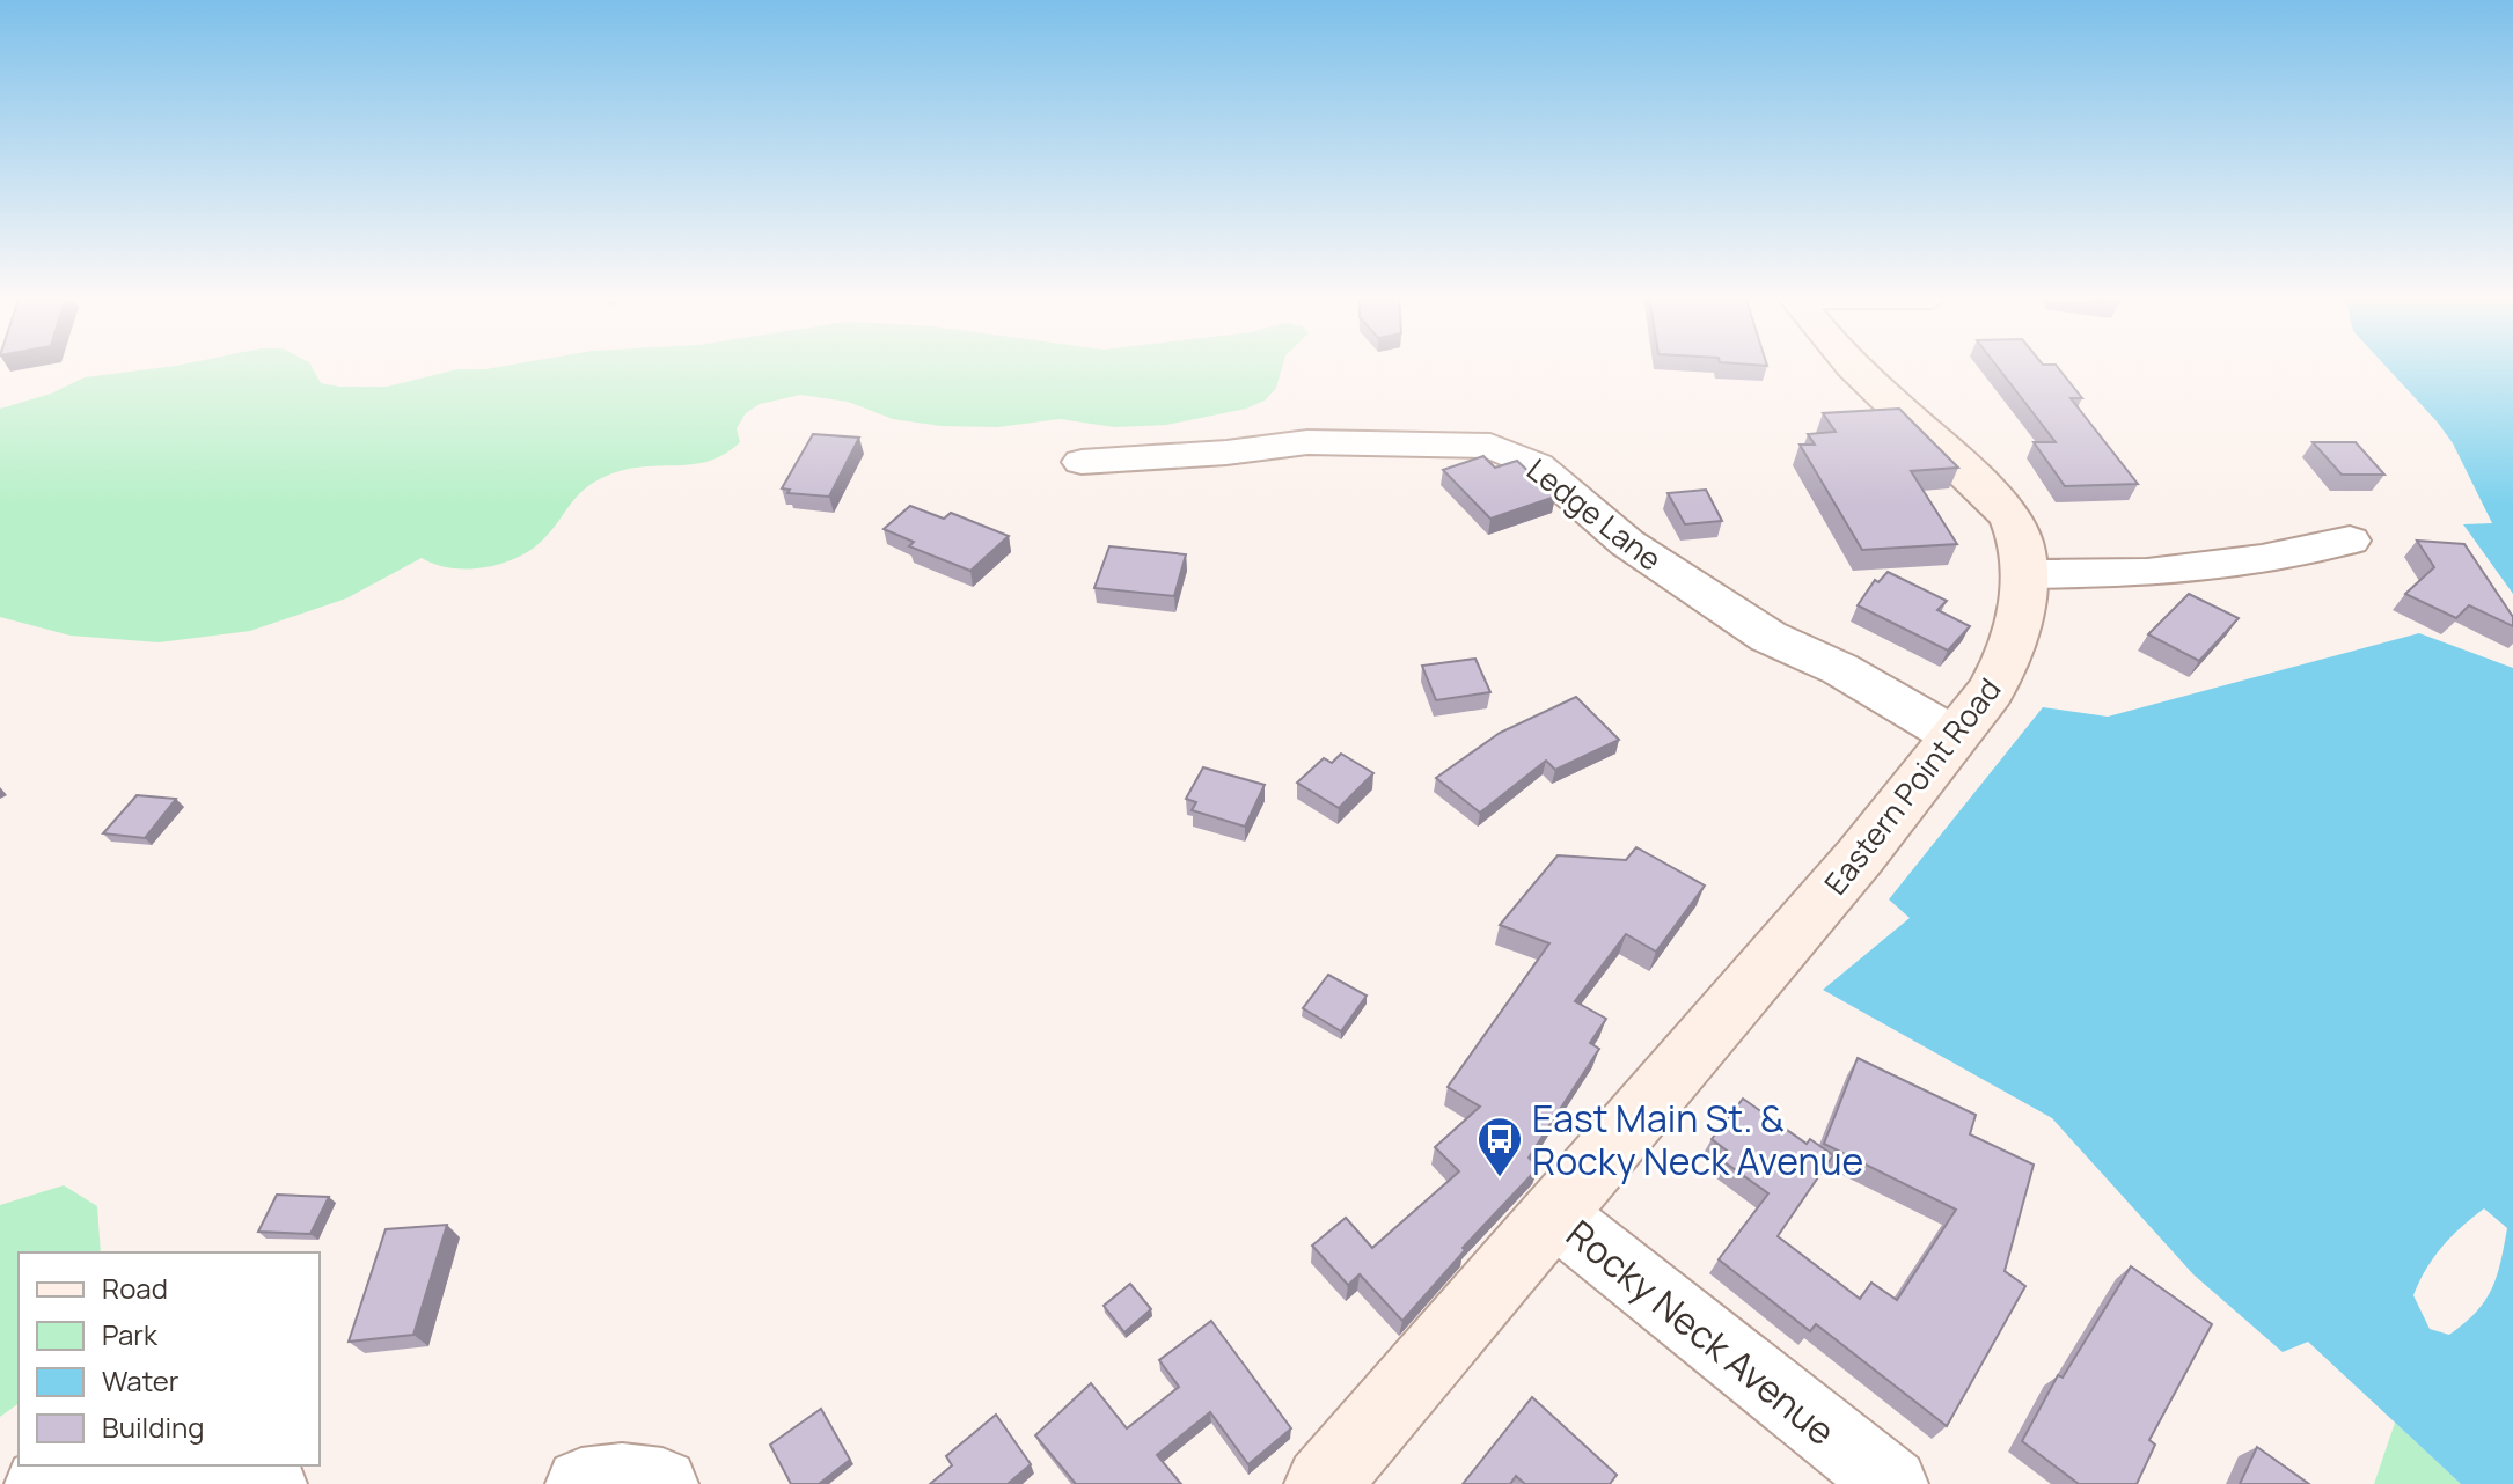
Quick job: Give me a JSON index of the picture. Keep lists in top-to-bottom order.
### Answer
{
  "streets": {
    "main road": ["Eastern Point Road"],
    "street": ["Ledge Lane", "Rocky Neck Avenue"]
  },
  "crossings": [
    ["Ledge Lane", "Eastern Point Road"],
    ["Eastern Point Road", "Rocky Neck Avenue"]
  ],
  "places": {
    "bus stop": ["East Main St. & Rocky Neck Avenue"]
  },
  "legend": [
    "Road",
    "Park",
    "Water",
    "Building"
  ]
}
